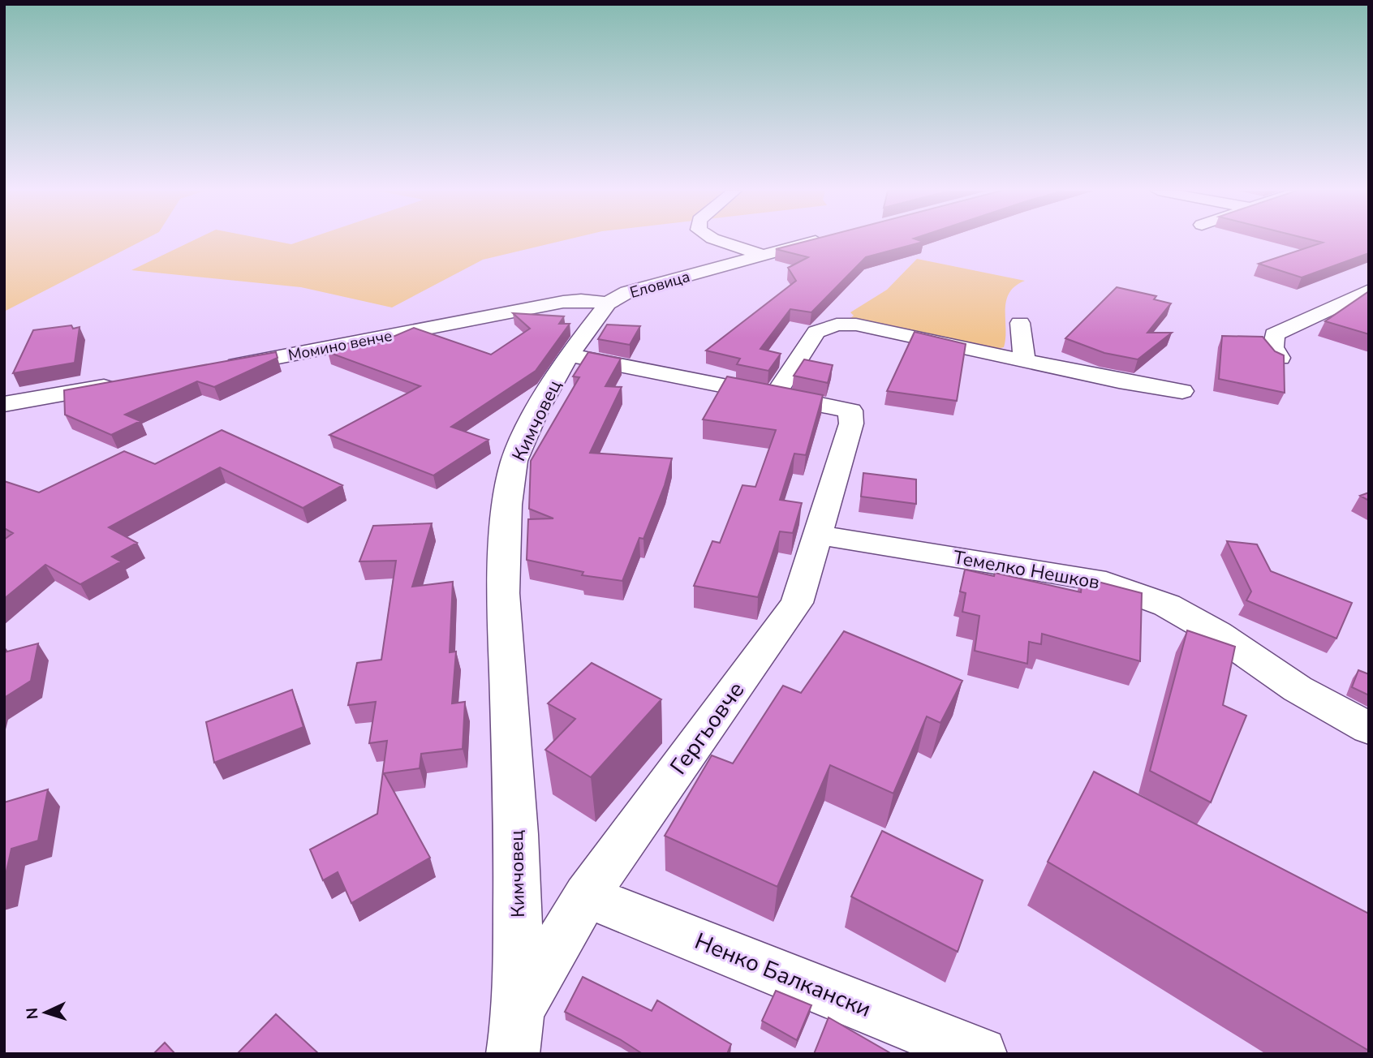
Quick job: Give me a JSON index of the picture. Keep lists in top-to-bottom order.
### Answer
{
  "streets": {
    "street": [
      "Еловица",
      "Момино венче",
      "Кимчовец",
      "Темелко Нешков",
      "Гергьовче",
      "Ненко Балкански"
    ]
  },
  "crossings": [
    ["Еловица", "Момино венче"],
    ["Еловица", "Кимчовец"],
    ["Момино венче", "Кимчовец"],
    ["Кимчовец", "Гергьовче"],
    ["Темелко Нешков", "Гергьовче"],
    ["Гергьовче", "Ненко Балкански"]
  ],
  "north": "left"
}
